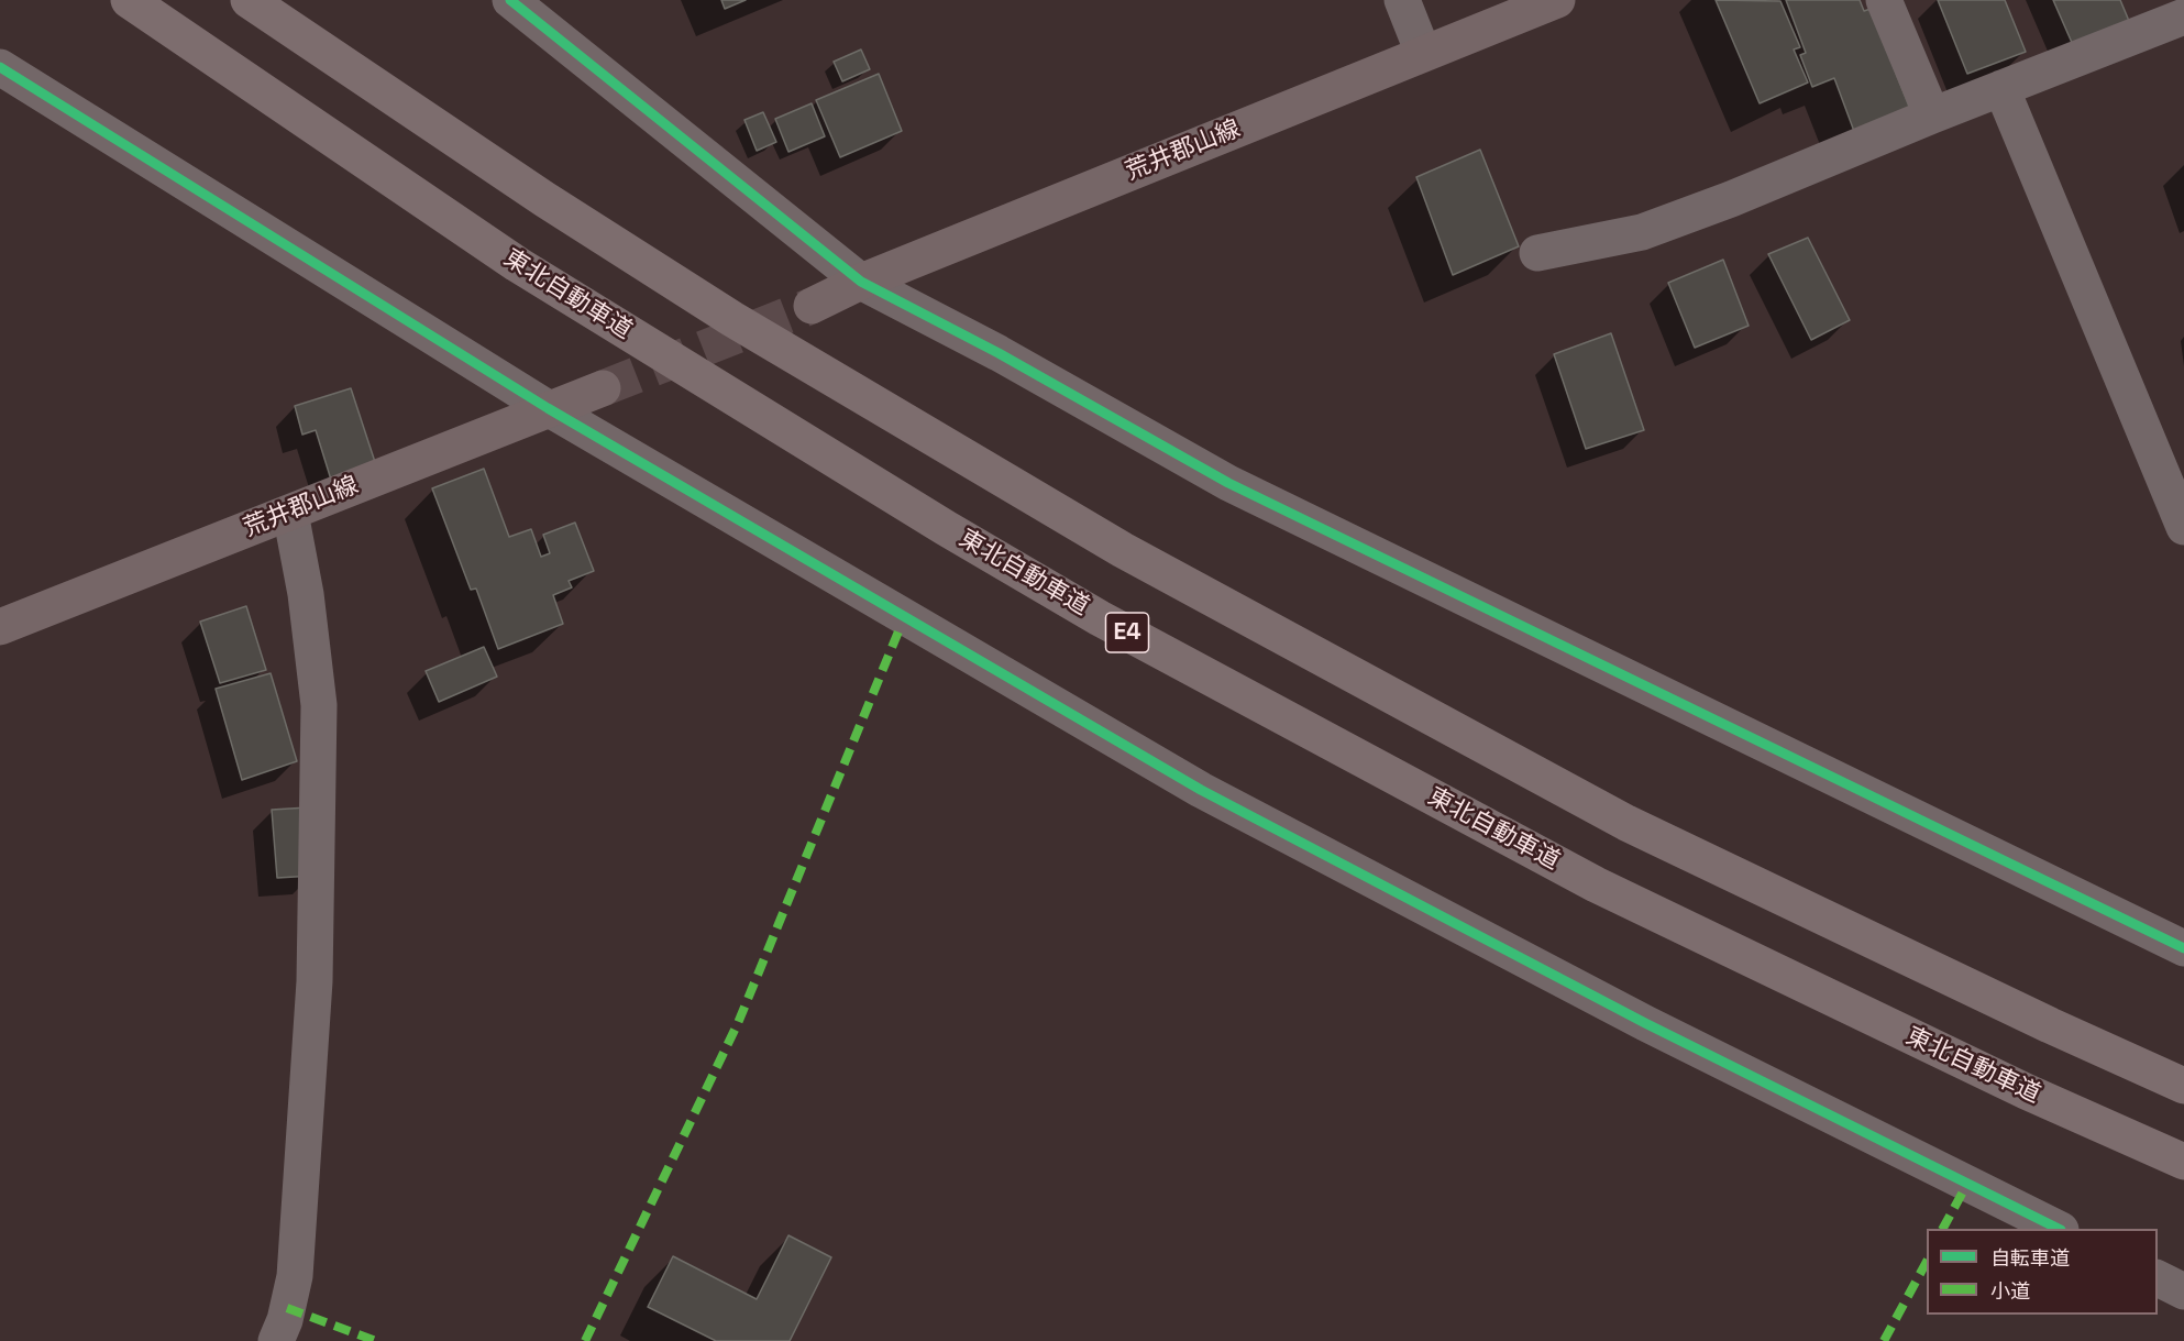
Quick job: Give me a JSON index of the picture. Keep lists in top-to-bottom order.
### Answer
{
  "streets": {
    "highway": ["東北自動車道", "E4"],
    "main road": ["荒井郡山線"]
  },
  "legend": ["自転車道", "小道"]
}
